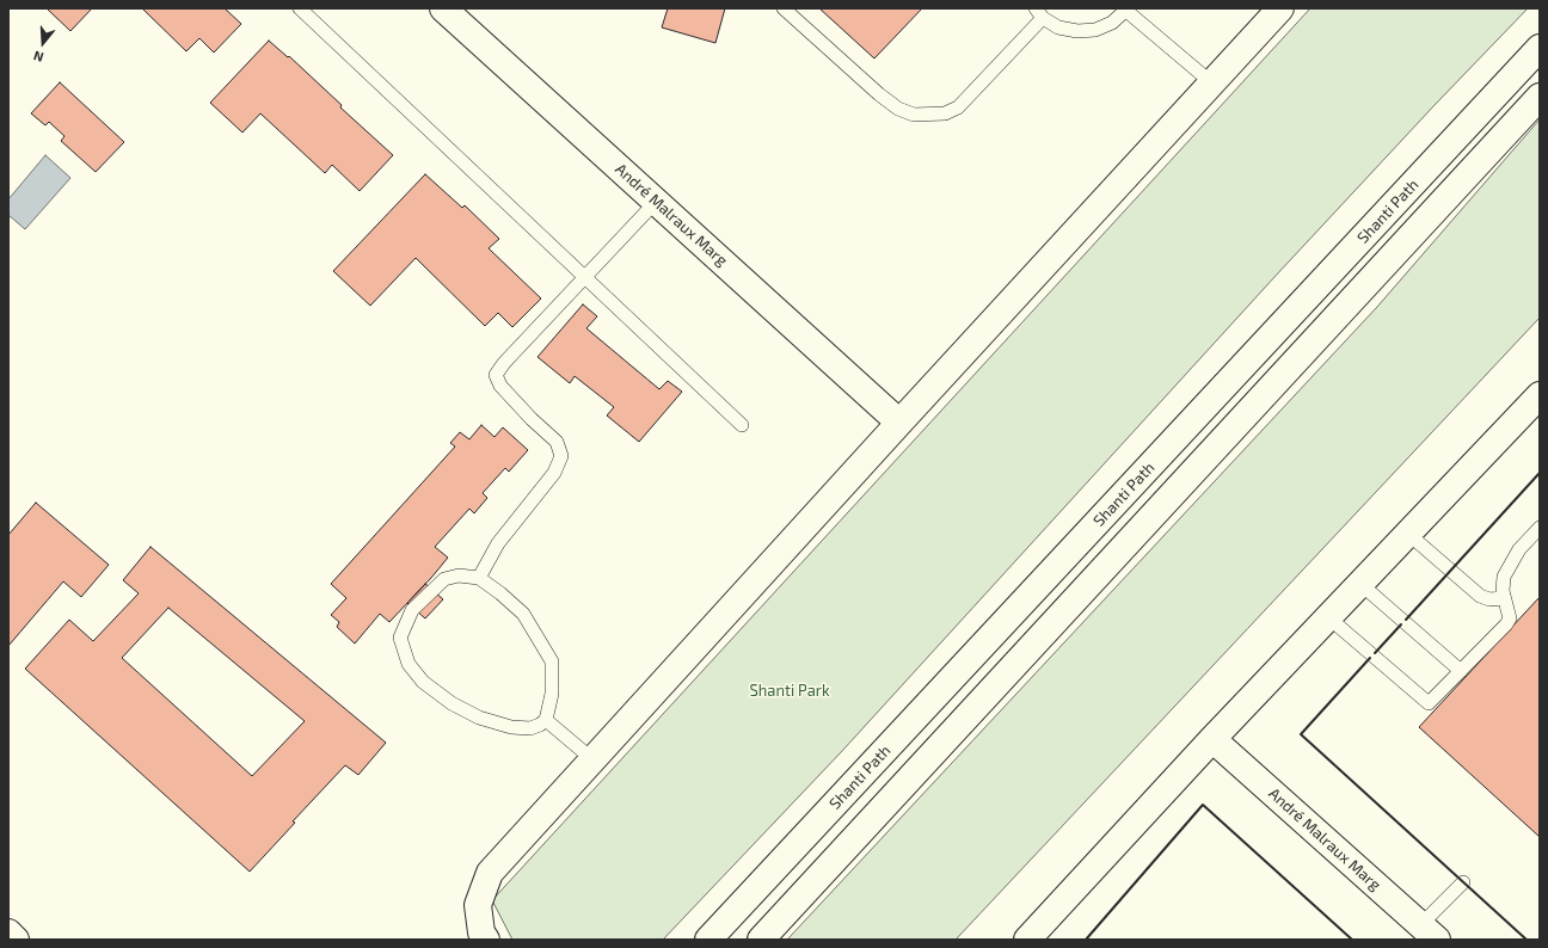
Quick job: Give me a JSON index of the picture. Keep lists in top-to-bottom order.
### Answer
{
  "streets": {
    "street": ["Shanti Path", "André Malraux Marg"]
  },
  "parks": ["Shanti Park"],
  "north": "bottom"
}
